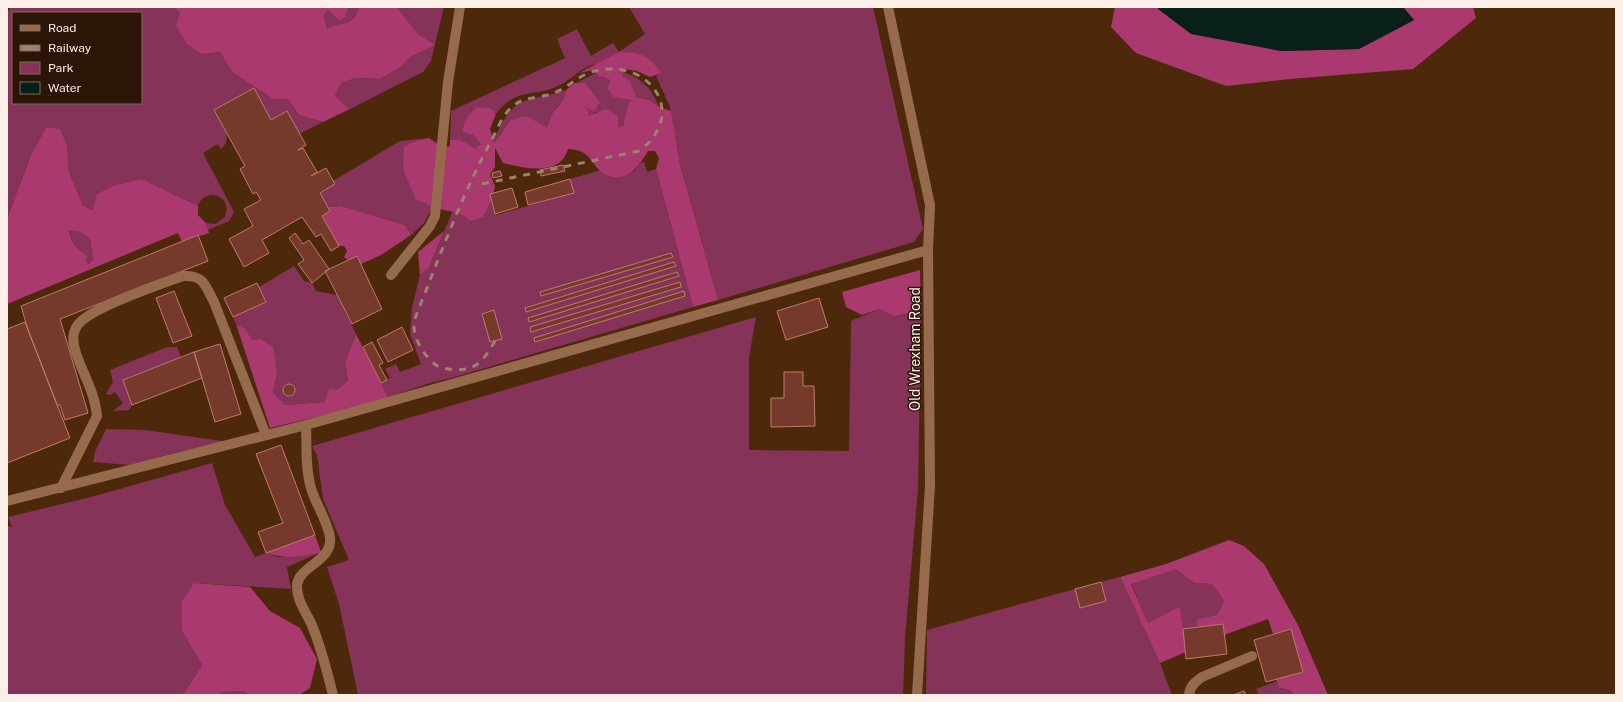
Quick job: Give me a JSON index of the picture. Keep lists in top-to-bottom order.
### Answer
{
  "streets": {
    "street": ["Old Wrexham Road"]
  },
  "legend": [
    "Road",
    "Railway",
    "Park",
    "Water"
  ]
}
